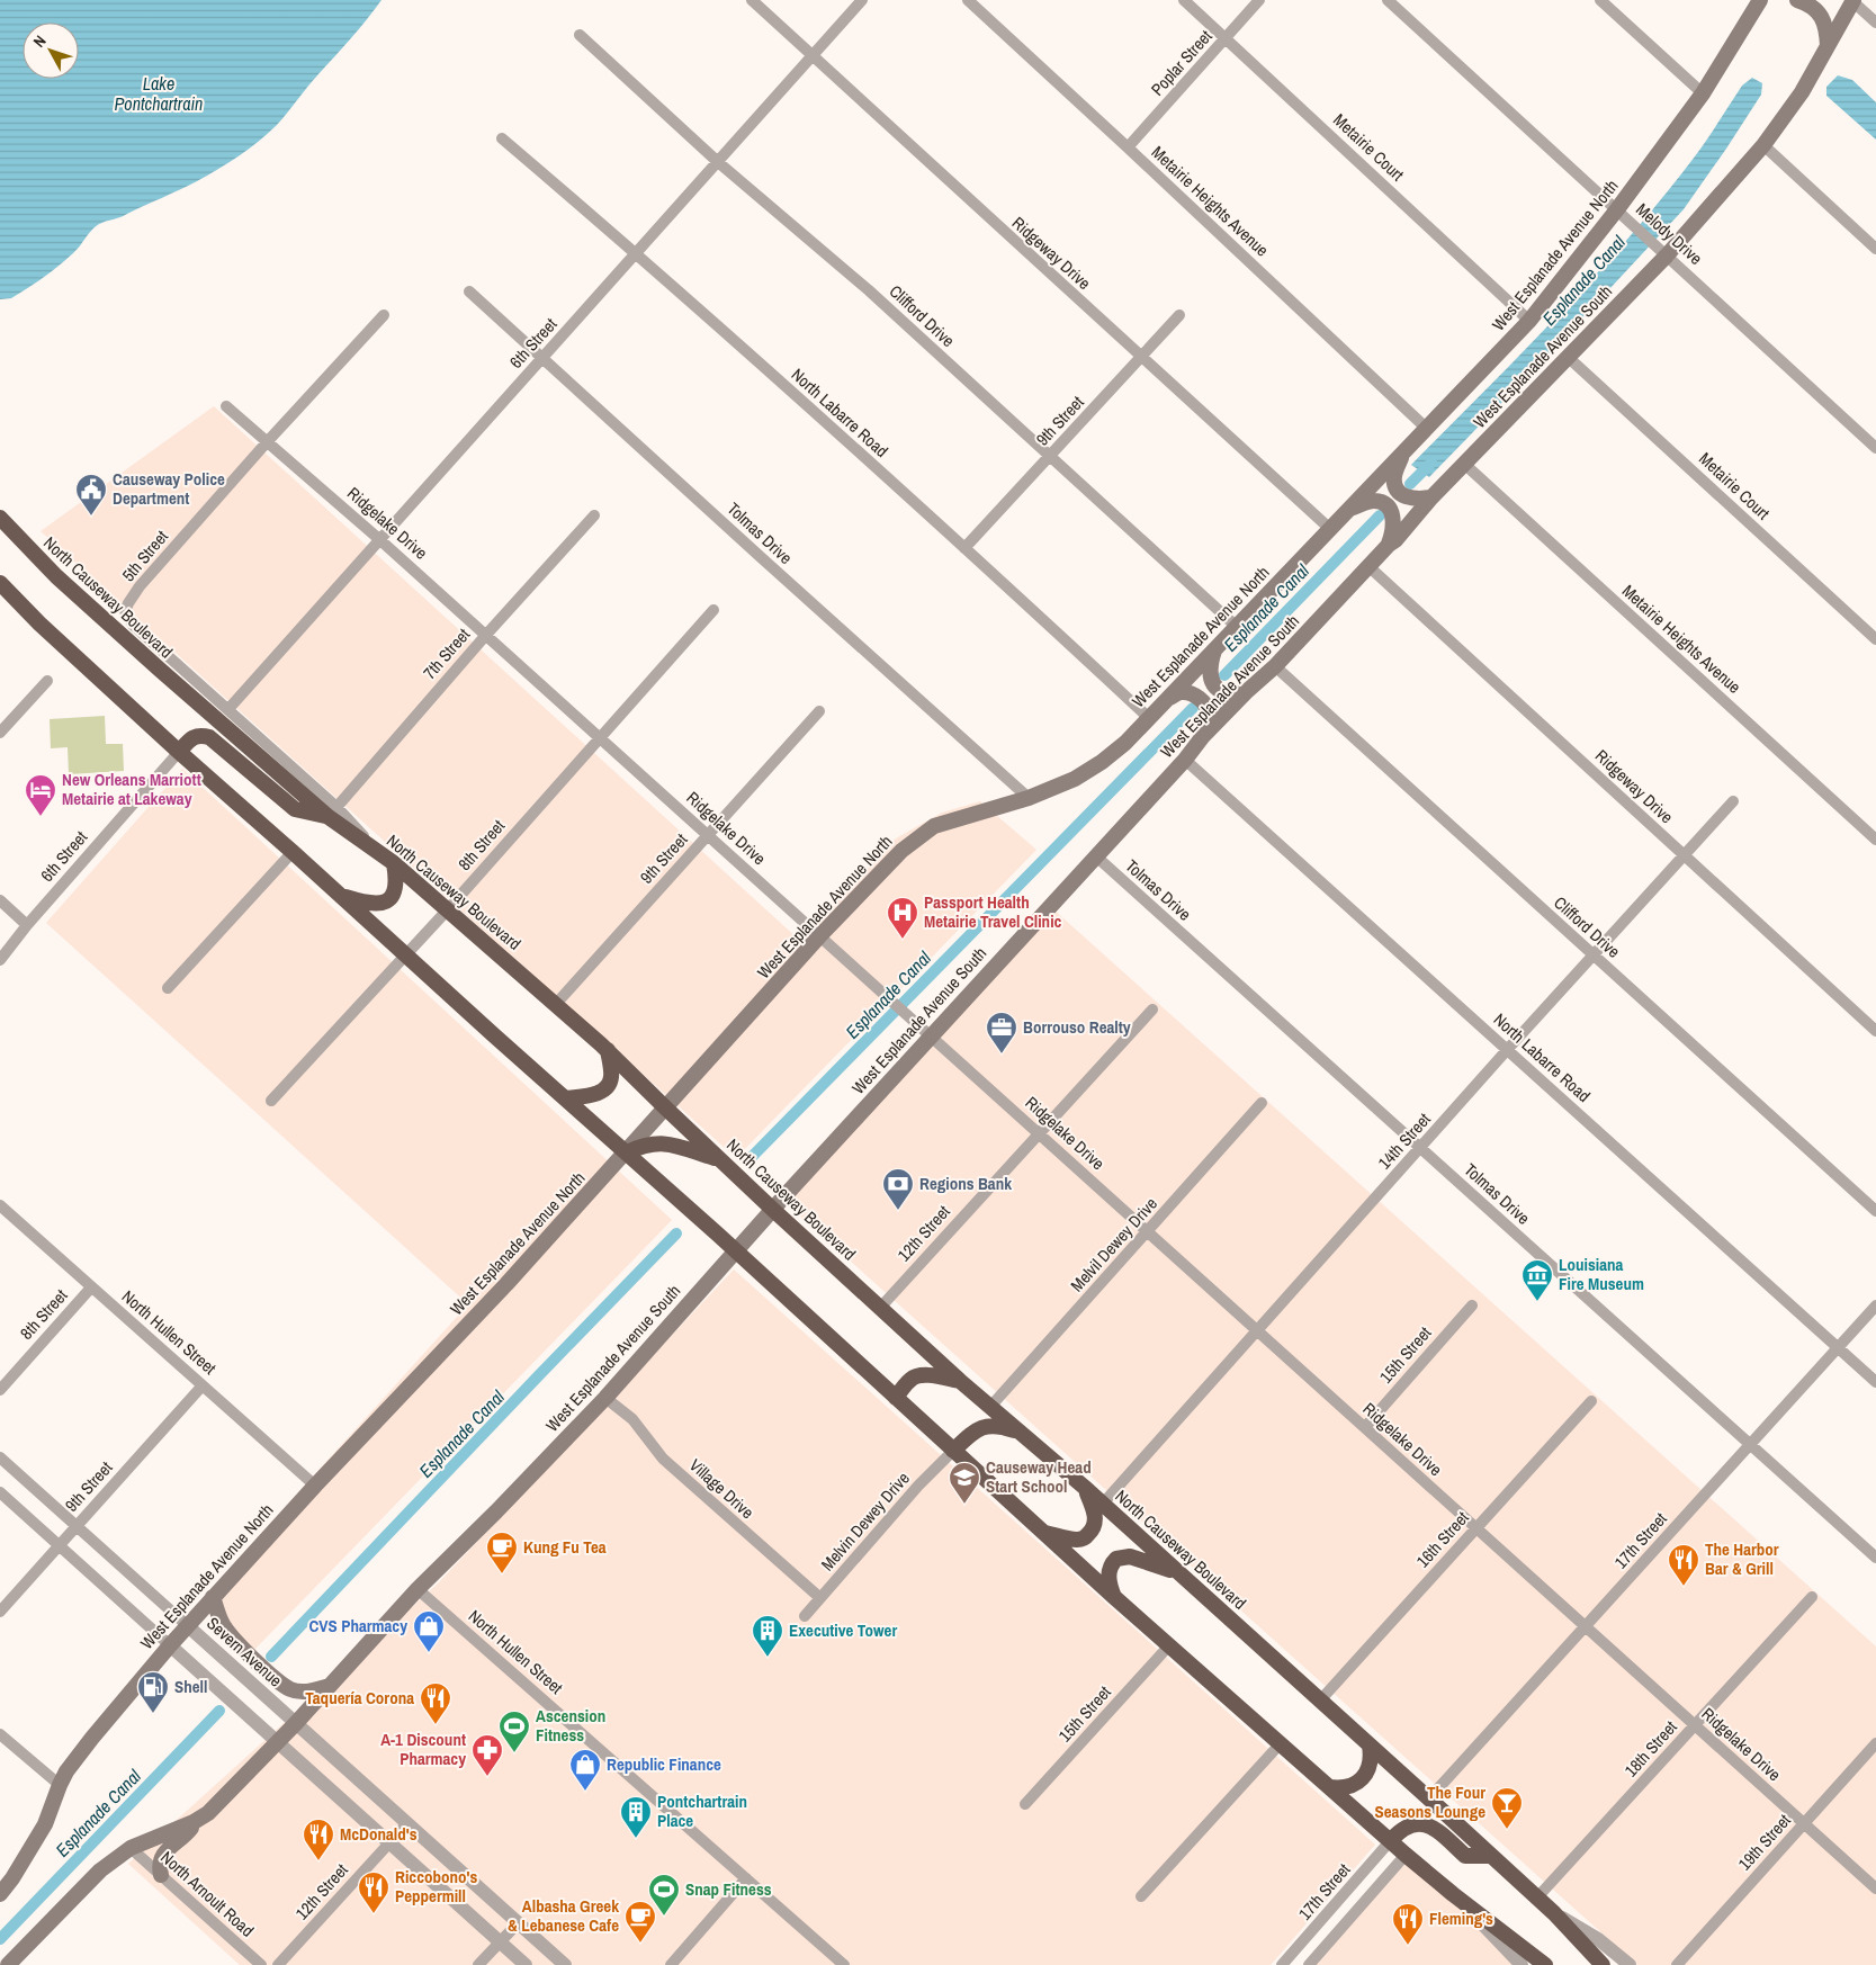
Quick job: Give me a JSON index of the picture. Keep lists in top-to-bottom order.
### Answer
{
  "streets": {
    "highway": ["North Causeway Boulevard"],
    "main road": ["West Esplanade Avenue North", "West Esplanade Avenue South"],
    "street": [
      "Poplar Street",
      "Metairie Court",
      "Metairie Heights Avenue",
      "Melody Drive",
      "Ridgeway Drive",
      "Clifford Drive",
      "6th Street",
      "North Labarre Road",
      "9th Street",
      "Ridgelake Drive",
      "Tolmas Drive",
      "5th Street",
      "7th Street",
      "8th Street",
      "14th Street",
      "12th Street",
      "Melvil Dewey Drive",
      "North Hullen Street",
      "15th Street",
      "Village Drive",
      "Melvin Dewey Drive",
      "16th Street",
      "17th Street",
      "Severn Avenue",
      "18th Street",
      "19th Street",
      "North Arnoult Road"
    ]
  },
  "crossings": [
    ["Poplar Street", "Metairie Court"],
    ["Poplar Street", "Metairie Heights Avenue"],
    ["Metairie Court", "West Esplanade Avenue North"],
    ["Metairie Court", "West Esplanade Avenue South"],
    ["Metairie Heights Avenue", "West Esplanade Avenue North"],
    ["Metairie Heights Avenue", "West Esplanade Avenue South"],
    ["Melody Drive", "West Esplanade Avenue North"],
    ["Melody Drive", "West Esplanade Avenue South"],
    ["Ridgeway Drive", "West Esplanade Avenue North"],
    ["Ridgeway Drive", "6th Street"],
    ["Ridgeway Drive", "West Esplanade Avenue South"],
    ["Ridgeway Drive", "9th Street"],
    ["Ridgeway Drive", "14th Street"],
    ["West Esplanade Avenue North", "Clifford Drive"],
    ["West Esplanade Avenue North", "North Labarre Road"],
    ["West Esplanade Avenue North", "Ridgelake Drive"],
    ["West Esplanade Avenue North", "Tolmas Drive"],
    ["West Esplanade Avenue North", "North Causeway Boulevard"],
    ["West Esplanade Avenue North", "North Hullen Street"],
    ["West Esplanade Avenue North", "Severn Avenue"],
    ["Clifford Drive", "6th Street"],
    ["Clifford Drive", "West Esplanade Avenue South"],
    ["Clifford Drive", "9th Street"],
    ["Clifford Drive", "14th Street"],
    ["6th Street", "North Labarre Road"],
    ["6th Street", "Ridgelake Drive"],
    ["6th Street", "Tolmas Drive"],
    ["6th Street", "5th Street"],
    ["West Esplanade Avenue South", "North Labarre Road"],
    ["West Esplanade Avenue South", "Ridgelake Drive"],
    ["West Esplanade Avenue South", "Tolmas Drive"],
    ["West Esplanade Avenue South", "North Causeway Boulevard"],
    ["West Esplanade Avenue South", "North Hullen Street"],
    ["West Esplanade Avenue South", "Village Drive"],
    ["West Esplanade Avenue South", "Severn Avenue"],
    ["West Esplanade Avenue South", "North Arnoult Road"],
    ["North Labarre Road", "9th Street"],
    ["North Labarre Road", "14th Street"],
    ["North Labarre Road", "17th Street"],
    ["9th Street", "Ridgelake Drive"],
    ["9th Street", "North Causeway Boulevard"],
    ["9th Street", "North Hullen Street"],
    ["9th Street", "Severn Avenue"],
    ["Ridgelake Drive", "5th Street"],
    ["Ridgelake Drive", "7th Street"],
    ["Ridgelake Drive", "8th Street"],
    ["Ridgelake Drive", "14th Street"],
    ["Ridgelake Drive", "12th Street"],
    ["Ridgelake Drive", "Melvil Dewey Drive"],
    ["Ridgelake Drive", "15th Street"],
    ["Ridgelake Drive", "16th Street"],
    ["Ridgelake Drive", "17th Street"],
    ["Ridgelake Drive", "18th Street"],
    ["Ridgelake Drive", "19th Street"],
    ["Tolmas Drive", "14th Street"],
    ["Tolmas Drive", "17th Street"],
    ["5th Street", "North Causeway Boulevard"],
    ["5th Street", "7th Street"],
    ["North Causeway Boulevard", "7th Street"],
    ["North Causeway Boulevard", "8th Street"],
    ["North Causeway Boulevard", "14th Street"],
    ["North Causeway Boulevard", "12th Street"],
    ["North Causeway Boulevard", "Melvil Dewey Drive"],
    ["North Causeway Boulevard", "16th Street"],
    ["North Causeway Boulevard", "17th Street"],
    ["North Causeway Boulevard", "18th Street"],
    ["8th Street", "North Hullen Street"],
    ["12th Street", "Severn Avenue"],
    ["Village Drive", "Melvin Dewey Drive"]
  ],
  "water": ["Lake Pontchartrain", "Esplanade Canal"],
  "places": {
    "public building": ["Causeway Police Department"],
    "hotel": ["New Orleans Marriott Metairie at Lakeway"],
    "hospital": ["Passport Health Metairie Travel Clinic"],
    "office": ["Borrouso Realty"],
    "bank": ["Regions Bank"],
    "museum": ["Louisiana Fire Museum"],
    "school or university": ["Causeway Head Start School"],
    "cafe": ["Kung Fu Tea", "Albasha Greek & Lebanese Cafe"],
    "restaurant": [
      "The Harbor Bar & Grill",
      "Taquería Corona",
      "McDonald's",
      "Riccobono's Peppermill",
      "Fleming's"
    ],
    "shop": ["CVS Pharmacy", "Republic Finance"],
    "building": ["Executive Tower", "Pontchartrain Place"],
    "fuel station": ["Shell"],
    "sports": ["Ascension Fitness", "Snap Fitness"],
    "pharmacy": ["A-1 Discount Pharmacy"],
    "bar": ["The Four Seasons Lounge"]
  },
  "north": "top left"
}
